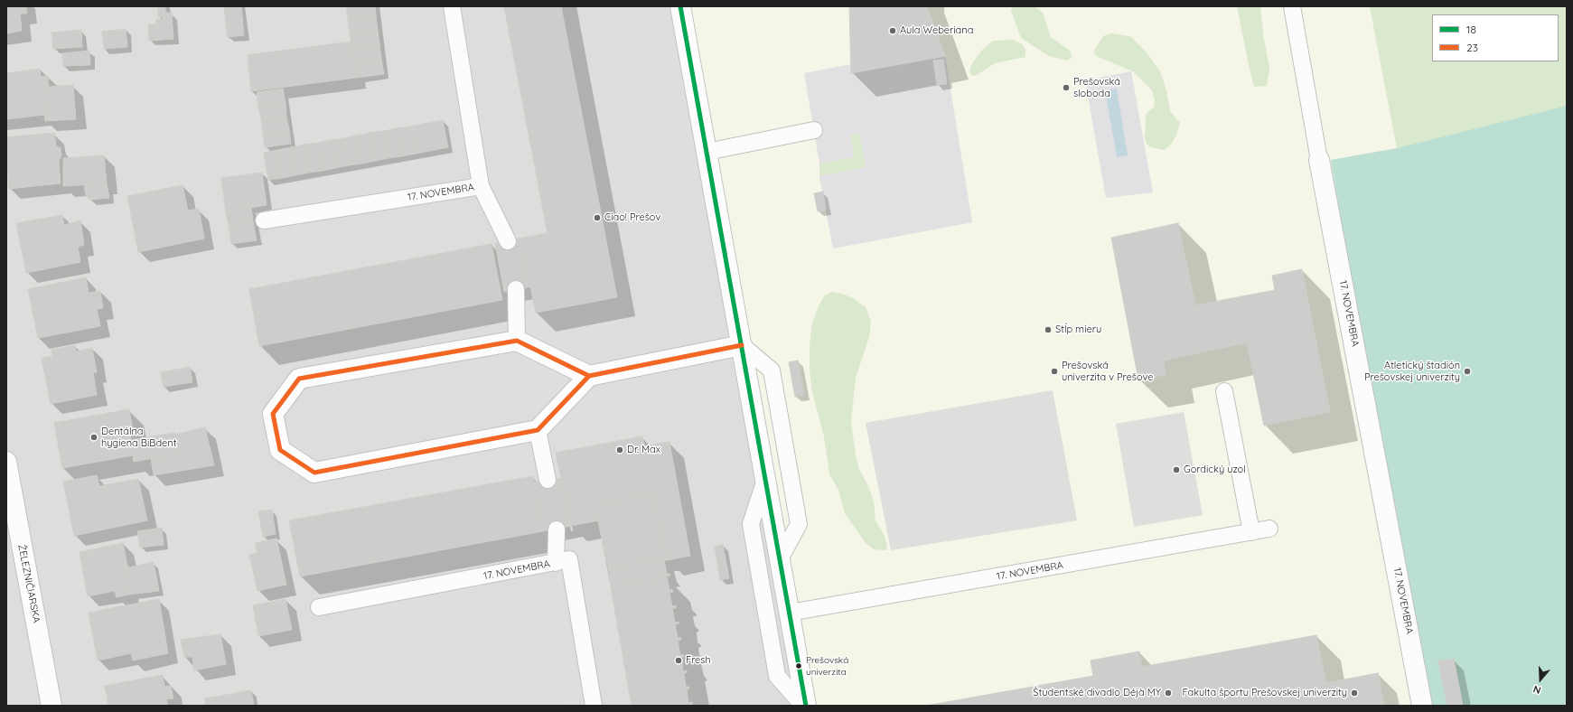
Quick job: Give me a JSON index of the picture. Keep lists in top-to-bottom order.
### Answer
{
  "streets": {
    "street": ["17. NOVEMBRA", "ŽELEZNIČIARSKA"]
  },
  "places": [
    "Aula Weberiana",
    "Prešovská sloboda",
    "Ciao! Prešov",
    "Stĺp mieru",
    "Prešovská univerzita v Prešove",
    "Atletický štadión Prešovskej univerzity",
    "Dentálna hygiena BiBdent",
    "Dr. Max",
    "Gordický uzol",
    "Fresh",
    "Prešovská univerzita",
    "Študentské divadlo Déjà MY",
    "Fakulta športu Prešovskej univerzity"
  ],
  "lines": ["transit line 18", "transit line 23"],
  "legend": ["18", "23"],
  "north": "bottom"
}
